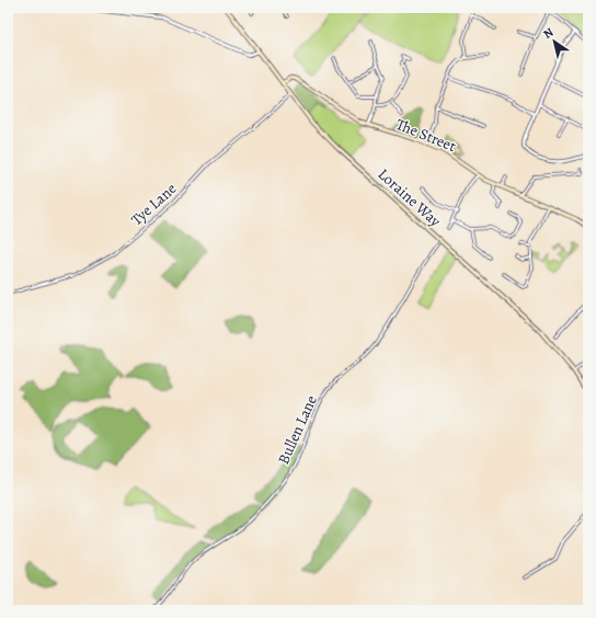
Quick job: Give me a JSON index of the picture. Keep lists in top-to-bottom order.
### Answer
{
  "streets": {
    "main road": ["The Street", "Loraine Way"],
    "street": ["Tye Lane", "Bullen Lane"]
  },
  "crossings": [
    ["The Street", "Loraine Way"],
    ["Loraine Way", "Tye Lane"],
    ["Loraine Way", "Bullen Lane"]
  ],
  "north": "top left"
}
